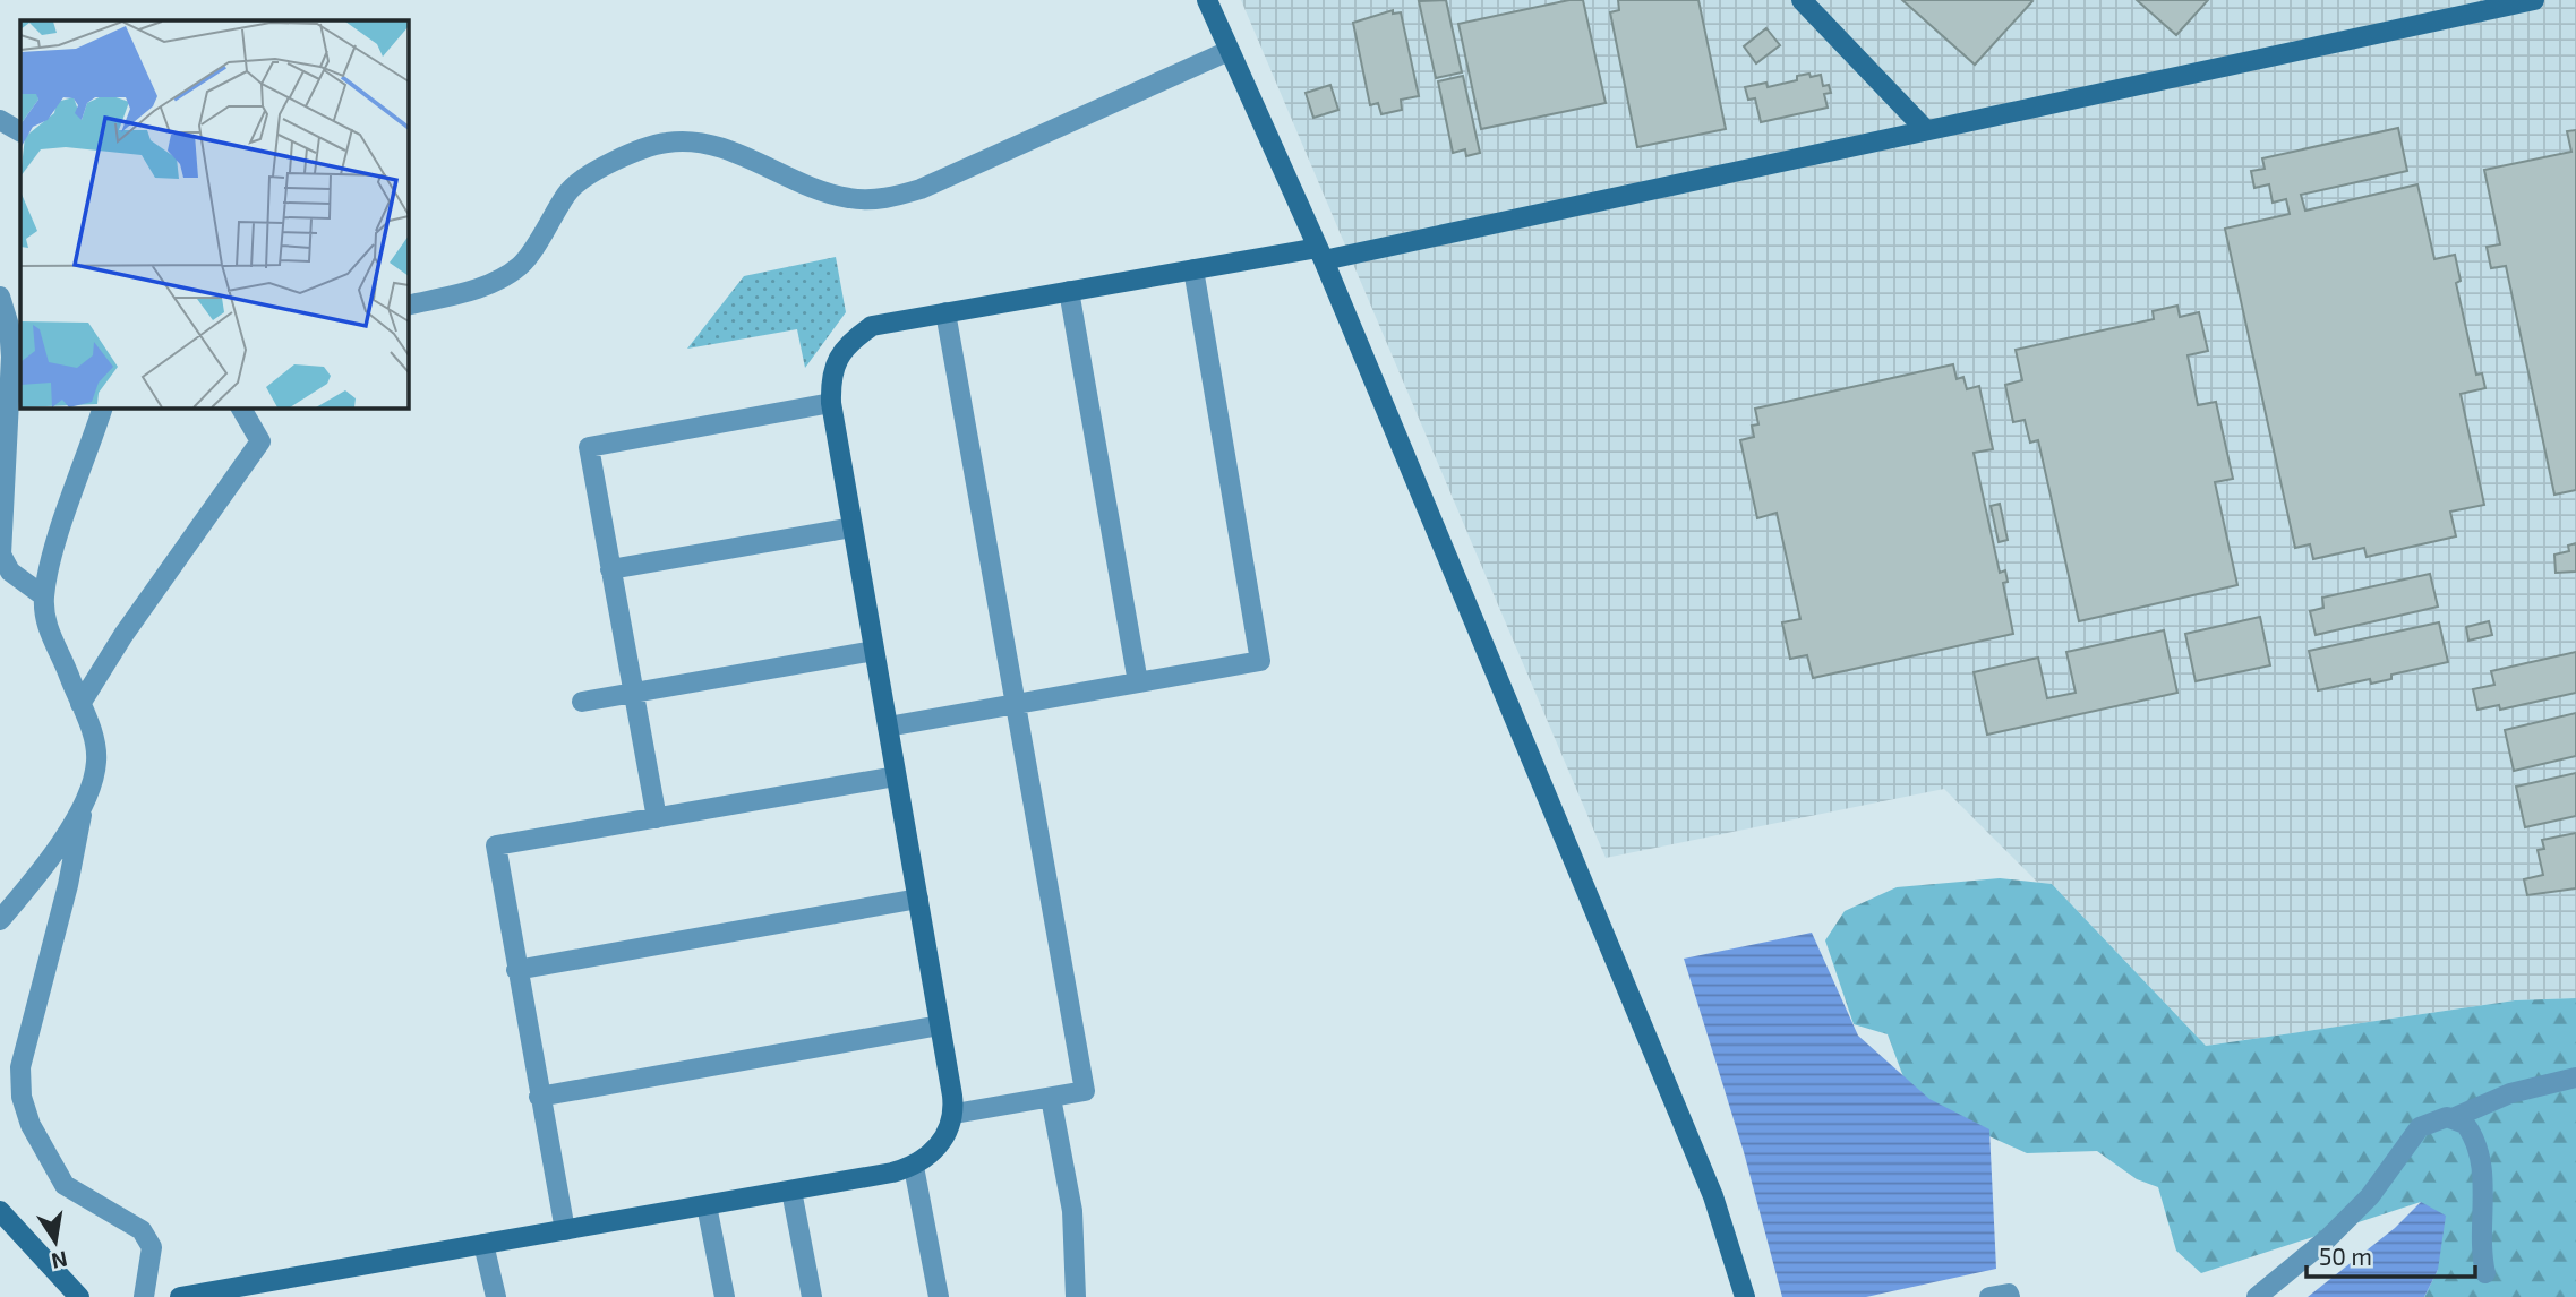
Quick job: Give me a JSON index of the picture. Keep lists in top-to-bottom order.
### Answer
{
  "scale_bar": "50 m",
  "north": "bottom"
}
